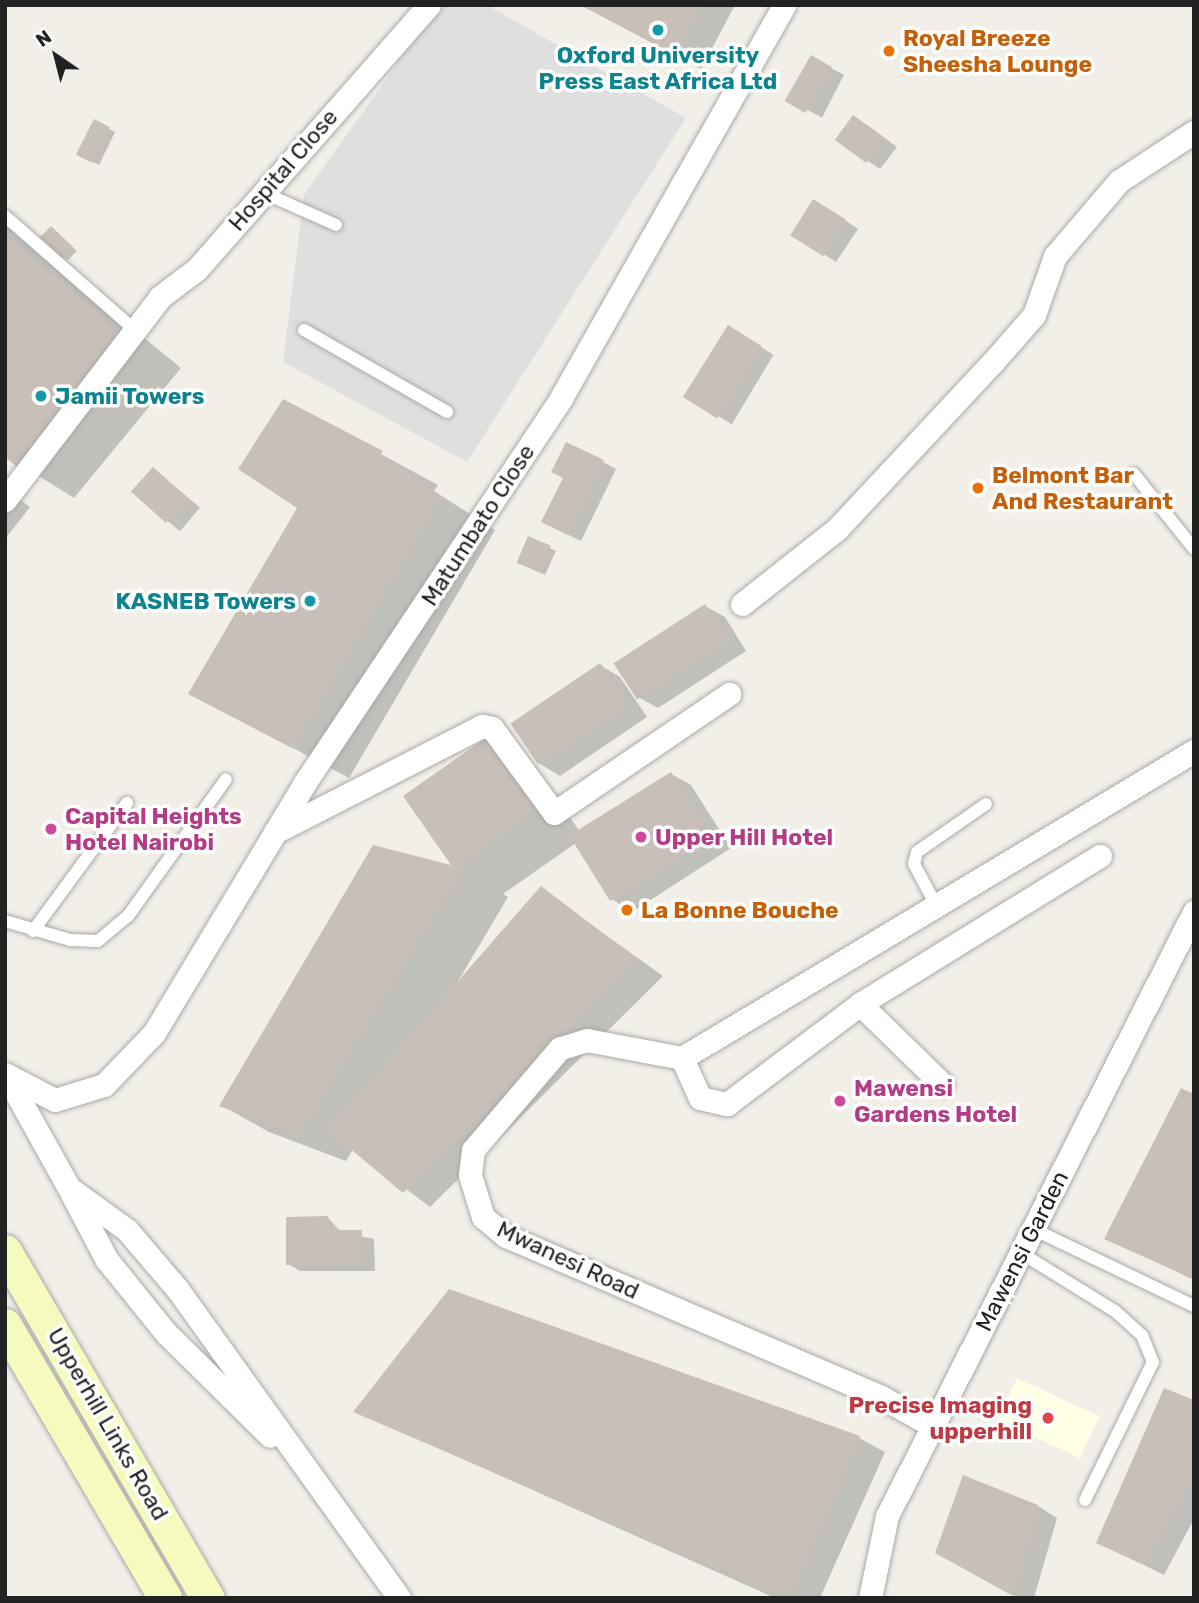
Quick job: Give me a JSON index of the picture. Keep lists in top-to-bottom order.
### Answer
{
  "streets": {
    "street": [
      "Hospital Close",
      "Matumbato Close",
      "Mawensi Garden",
      "Mwanesi Road",
      "Upperhill Links Road"
    ]
  },
  "crossings": [
    ["Mawensi Garden", "Mwanesi Road"]
  ],
  "places": [
    "Oxford University Press East Africa Ltd",
    "Royal Breeze Sheesha Lounge",
    "Jamii Towers",
    "Belmont Bar And Restaurant",
    "KASNEB Towers",
    "Capital Heights Hotel Nairobi",
    "Upper Hill Hotel",
    "La Bonne Bouche",
    "Mawensi Gardens Hotel",
    "Precise Imaging upperhill"
  ],
  "north": "top left"
}
